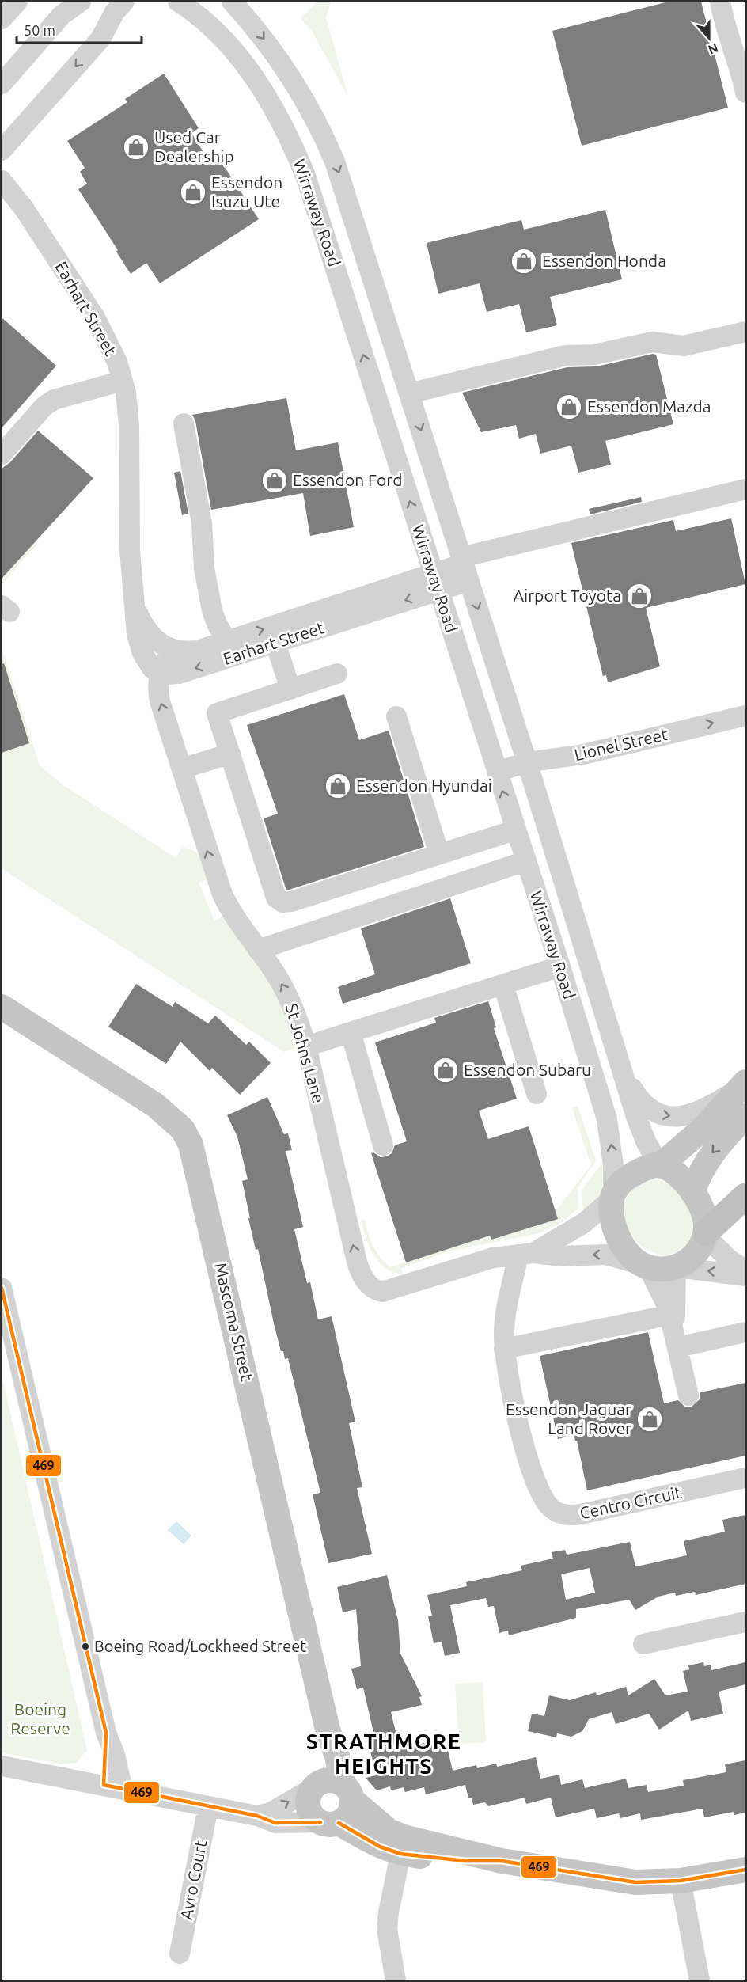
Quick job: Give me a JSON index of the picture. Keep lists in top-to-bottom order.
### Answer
{
  "streets": {
    "main road": ["Mascoma Street"],
    "street": [
      "Wirraway Road",
      "Earhart Street",
      "Lionel Street",
      "St Johns Lane",
      "Centro Circuit",
      "Avro Court"
    ]
  },
  "crossings": [
    ["Wirraway Road", "Earhart Street"],
    ["Wirraway Road", "Lionel Street"],
    ["Wirraway Road", "St Johns Lane"],
    ["Earhart Street", "St Johns Lane"],
    ["St Johns Lane", "Centro Circuit"]
  ],
  "one_way": ["Lionel Street", "St Johns Lane"],
  "districts": ["STRATHMORE HEIGHTS"],
  "parks": ["Boeing Reserve"],
  "places": {
    "shop": [
      "Used Car Dealership",
      "Essendon Isuzu Ute",
      "Essendon Honda",
      "Essendon Mazda",
      "Essendon Ford",
      "Airport Toyota",
      "Essendon Hyundai",
      "Essendon Subaru",
      "Essendon Jaguar Land Rover"
    ],
    "other": ["Boeing Road/Lockheed Street"]
  },
  "lines": ["transit line 469"],
  "scale_bar": "50 m",
  "north": "bottom"
}
